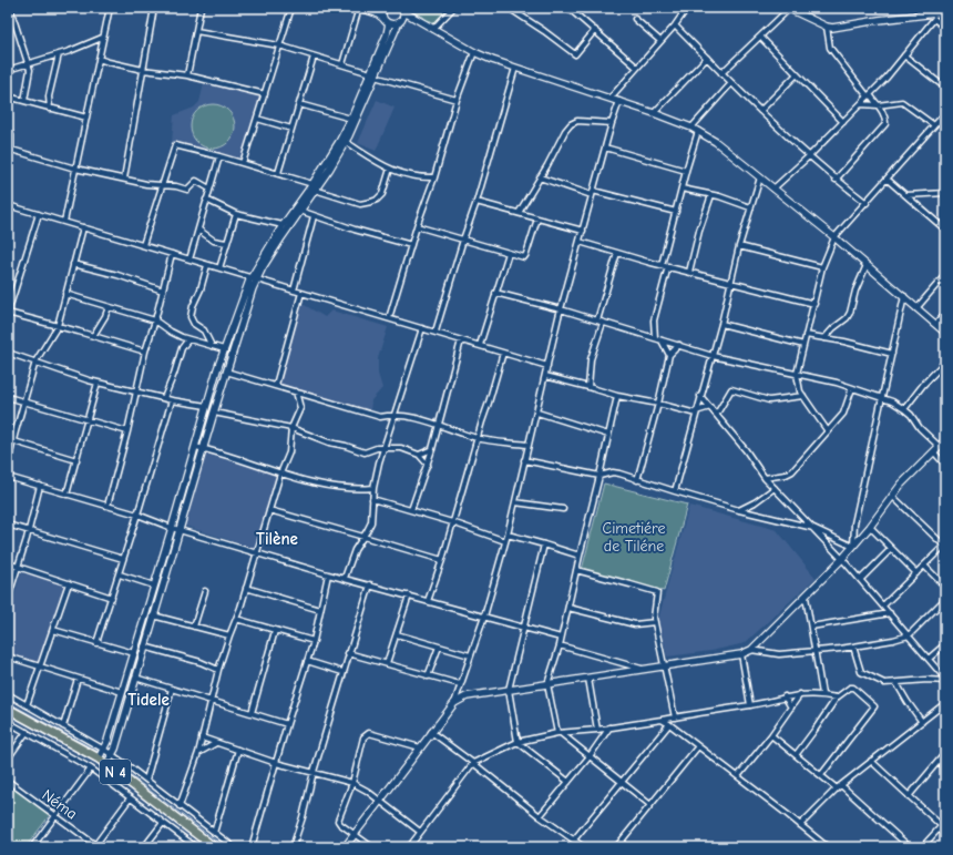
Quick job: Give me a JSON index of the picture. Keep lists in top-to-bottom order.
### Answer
{
  "streets": {
    "highway": ["N 4"],
    "street": ["Néma"]
  },
  "districts": ["Tilène", "Tidele"],
  "parks": ["Cimetiére de Tiléne"]
}
